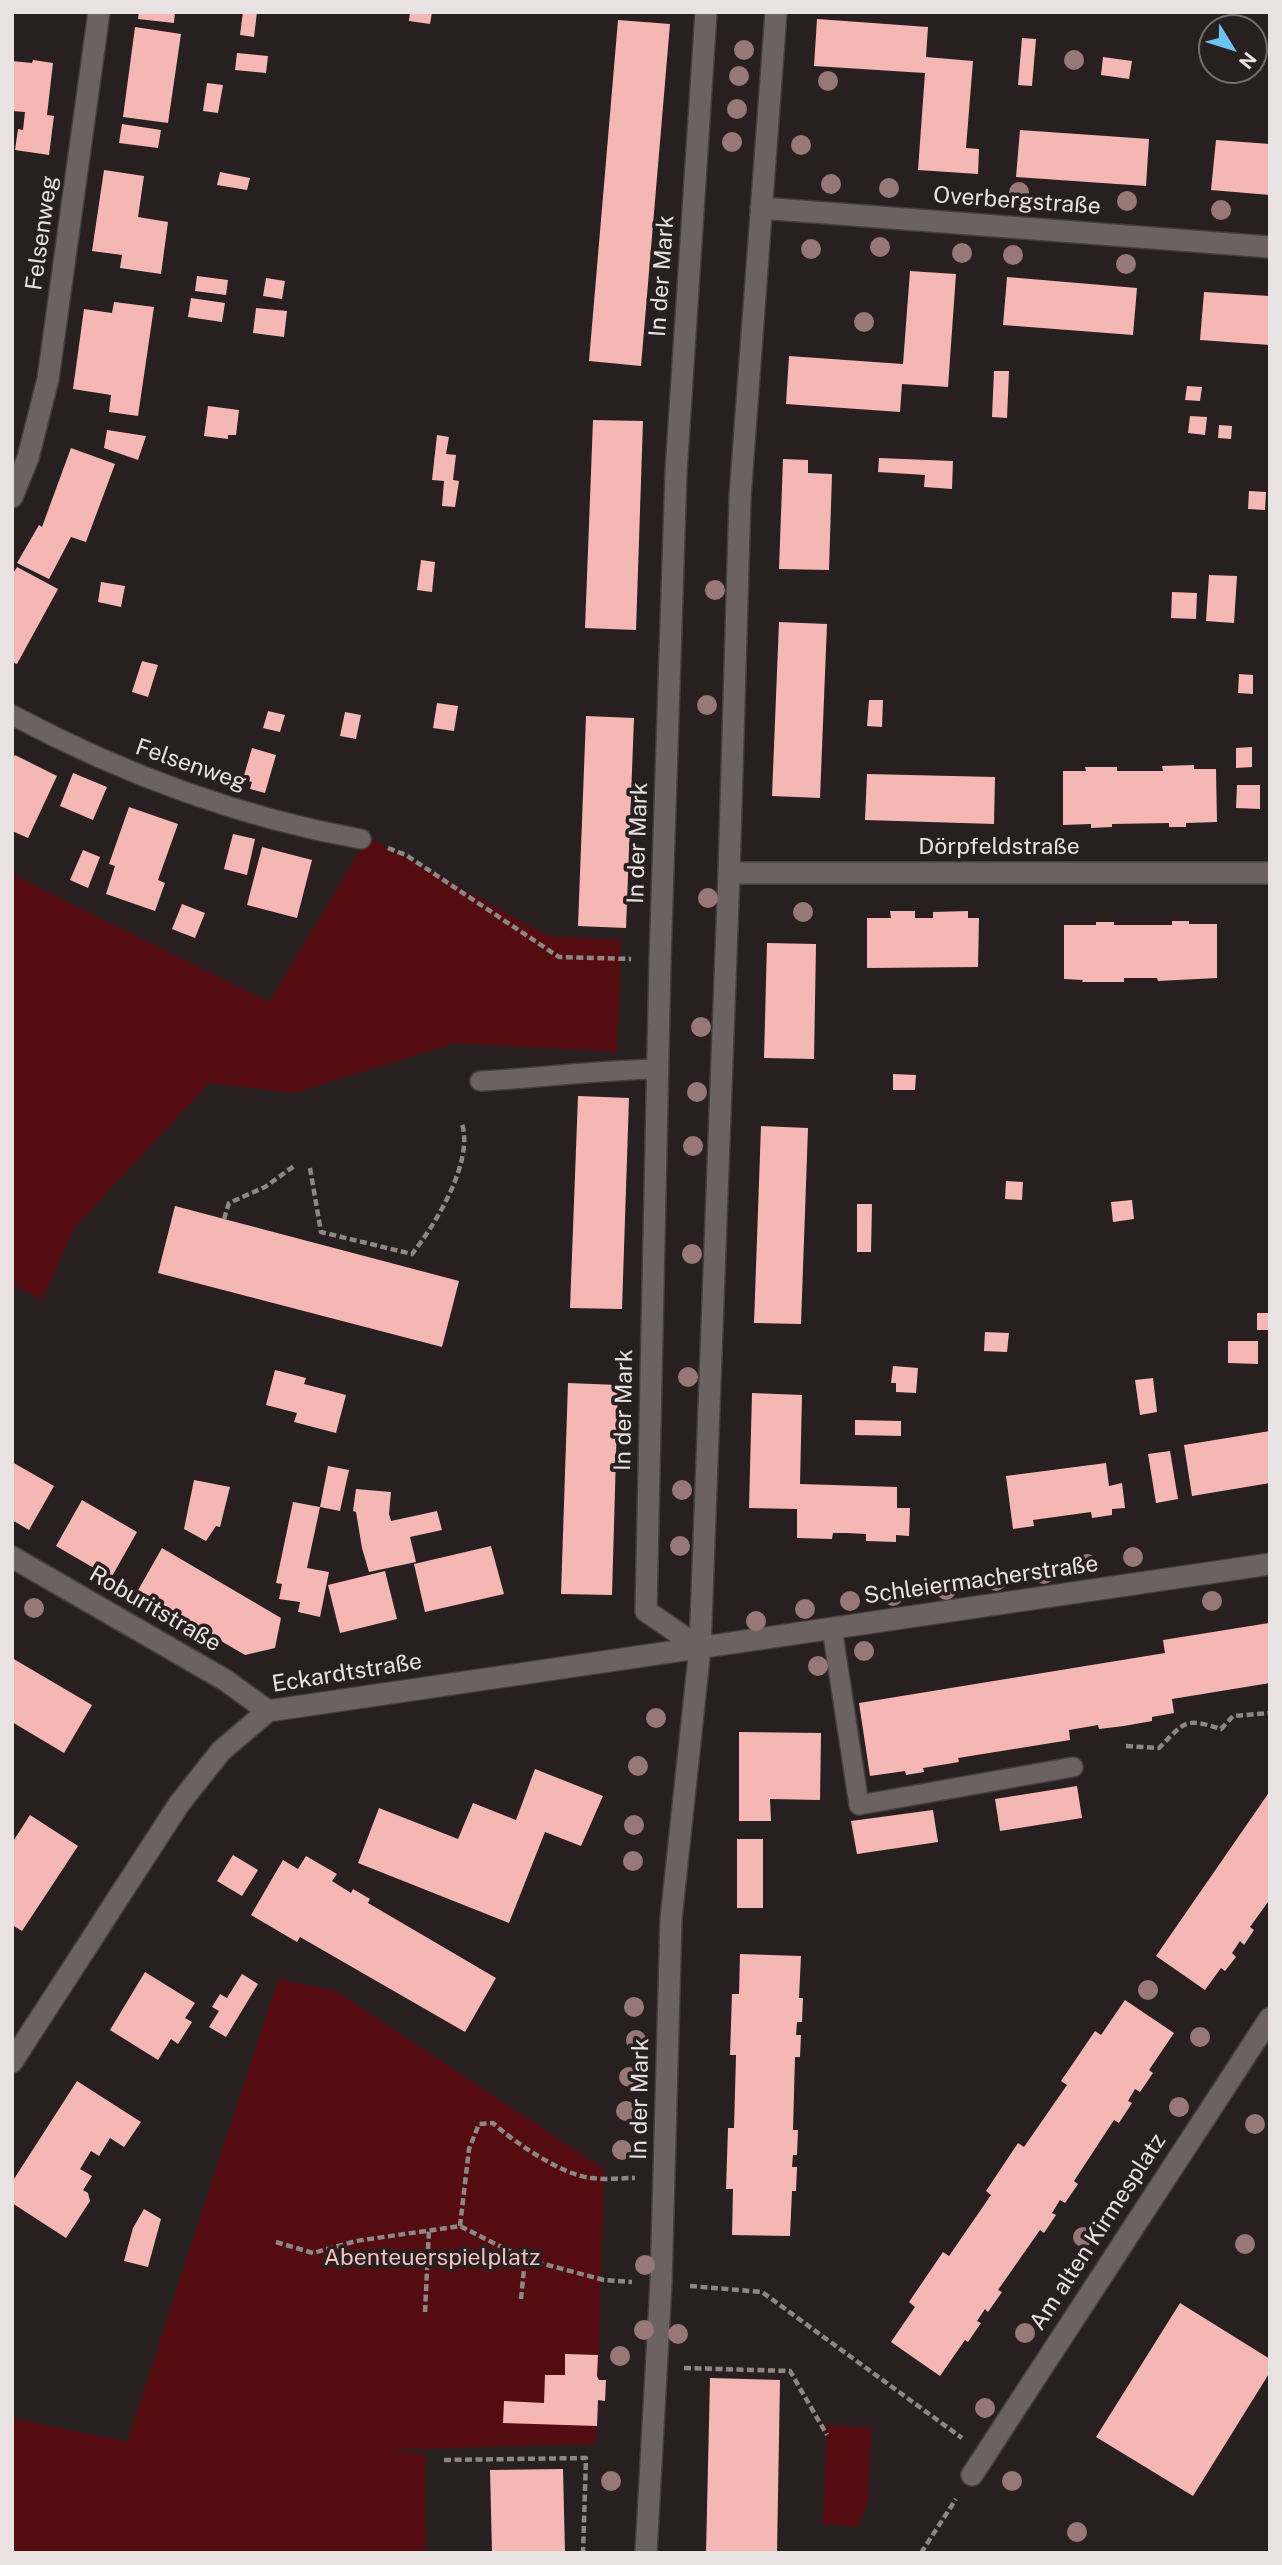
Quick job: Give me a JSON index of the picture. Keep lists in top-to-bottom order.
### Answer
{
  "streets": {
    "street": [
      "Overbergstraße",
      "Felsenweg",
      "In der Mark",
      "Dörpfeldstraße",
      "Schleiermacherstraße",
      "Roburitstraße",
      "Eckardtstraße",
      "Am alten Kirmesplatz"
    ]
  },
  "crossings": [
    ["Overbergstraße", "In der Mark"],
    ["In der Mark", "Dörpfeldstraße"],
    ["In der Mark", "Schleiermacherstraße"],
    ["In der Mark", "Eckardtstraße"],
    ["Schleiermacherstraße", "Eckardtstraße"],
    ["Roburitstraße", "Eckardtstraße"]
  ],
  "parks": ["Abenteuerspielplatz"],
  "north": "bottom right"
}
